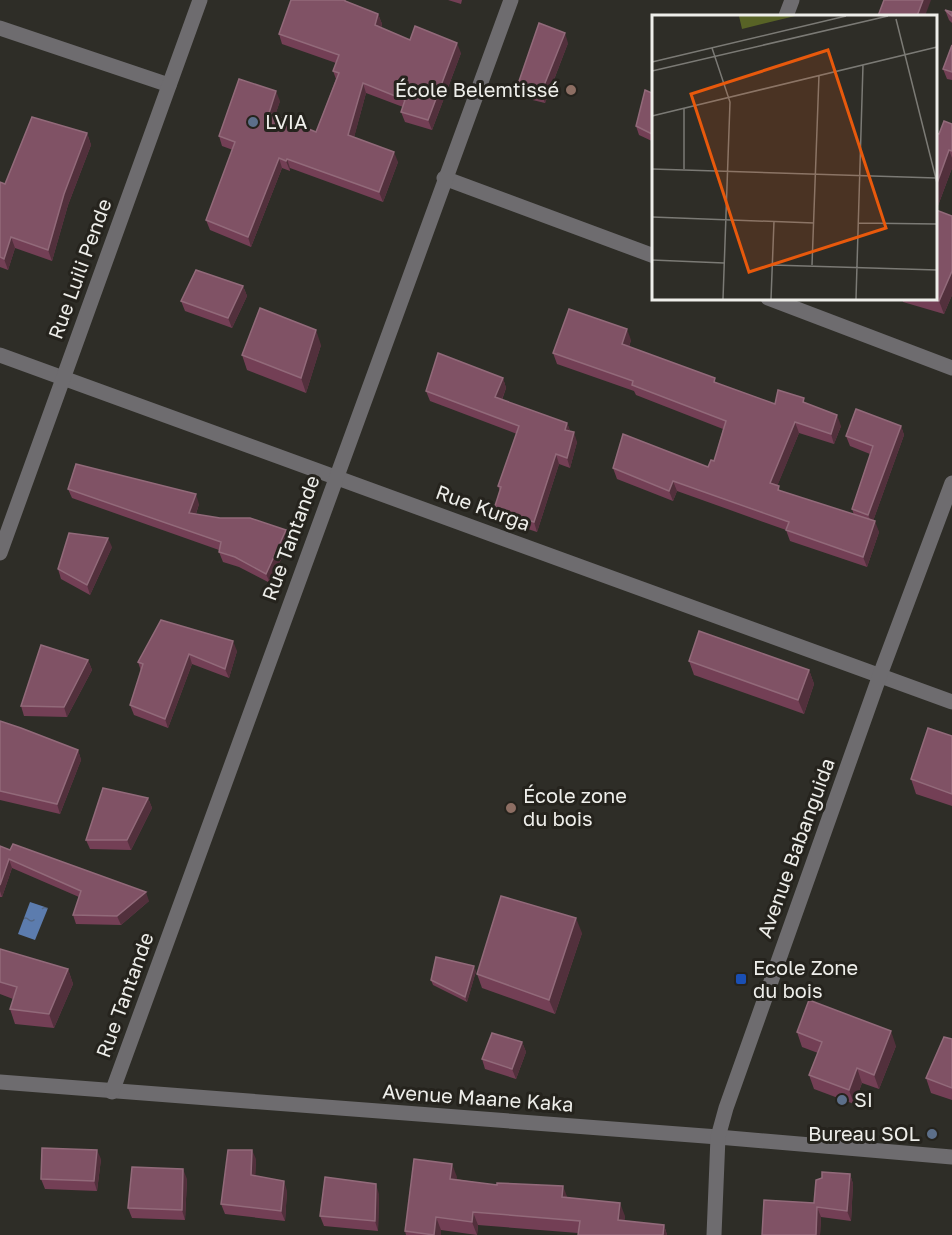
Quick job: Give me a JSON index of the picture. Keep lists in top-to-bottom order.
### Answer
{
  "streets": {
    "street": [
      "Rue Luili Pende",
      "Rue Kurga",
      "Rue Tantande",
      "Avenue Babanguida",
      "Avenue Maane Kaka"
    ]
  },
  "crossings": [
    ["Rue Luili Pende", "Rue Kurga"],
    ["Rue Kurga", "Rue Tantande"],
    ["Rue Kurga", "Avenue Babanguida"],
    ["Rue Tantande", "Avenue Maane Kaka"],
    ["Avenue Babanguida", "Avenue Maane Kaka"]
  ],
  "places": {
    "other": [
      "École Belemtissé",
      "LVIA",
      "École zone du bois",
      "SI",
      "Bureau SOL"
    ],
    "transit": ["Ecole Zone du bois"]
  }
}
